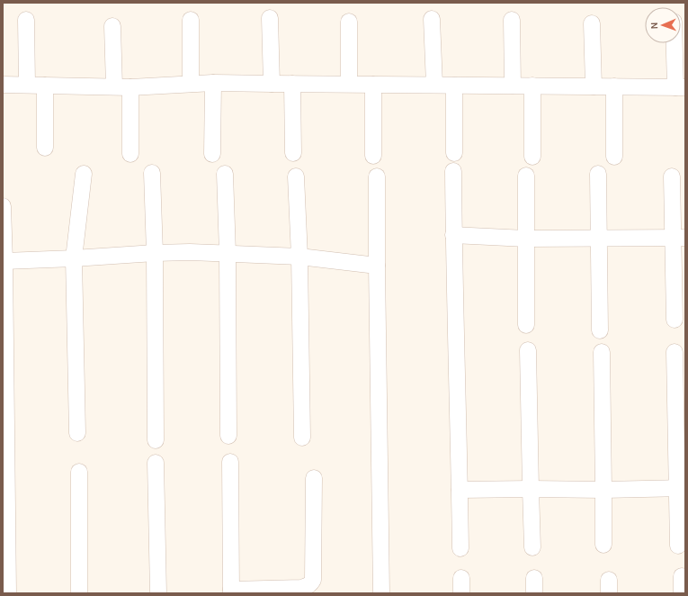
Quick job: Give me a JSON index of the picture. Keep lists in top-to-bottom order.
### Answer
{
  "north": "left"
}
